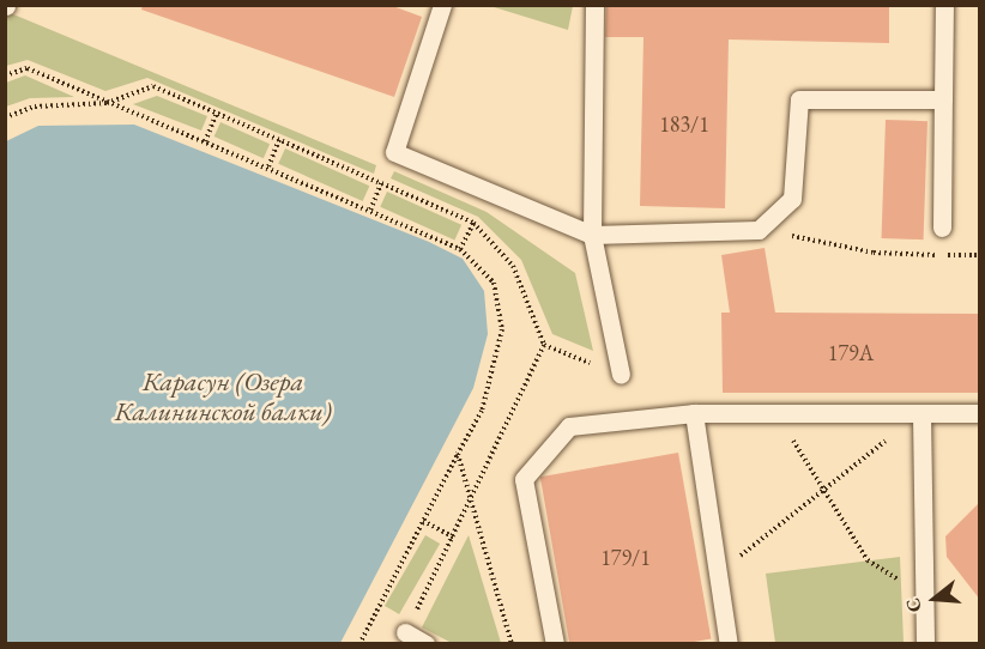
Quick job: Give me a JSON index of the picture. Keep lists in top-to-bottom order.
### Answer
{
  "water": ["Карасун (Озера Калининской балки)"],
  "house_numbers": ["183/1", "179А", "179/1"],
  "north": "left"
}
